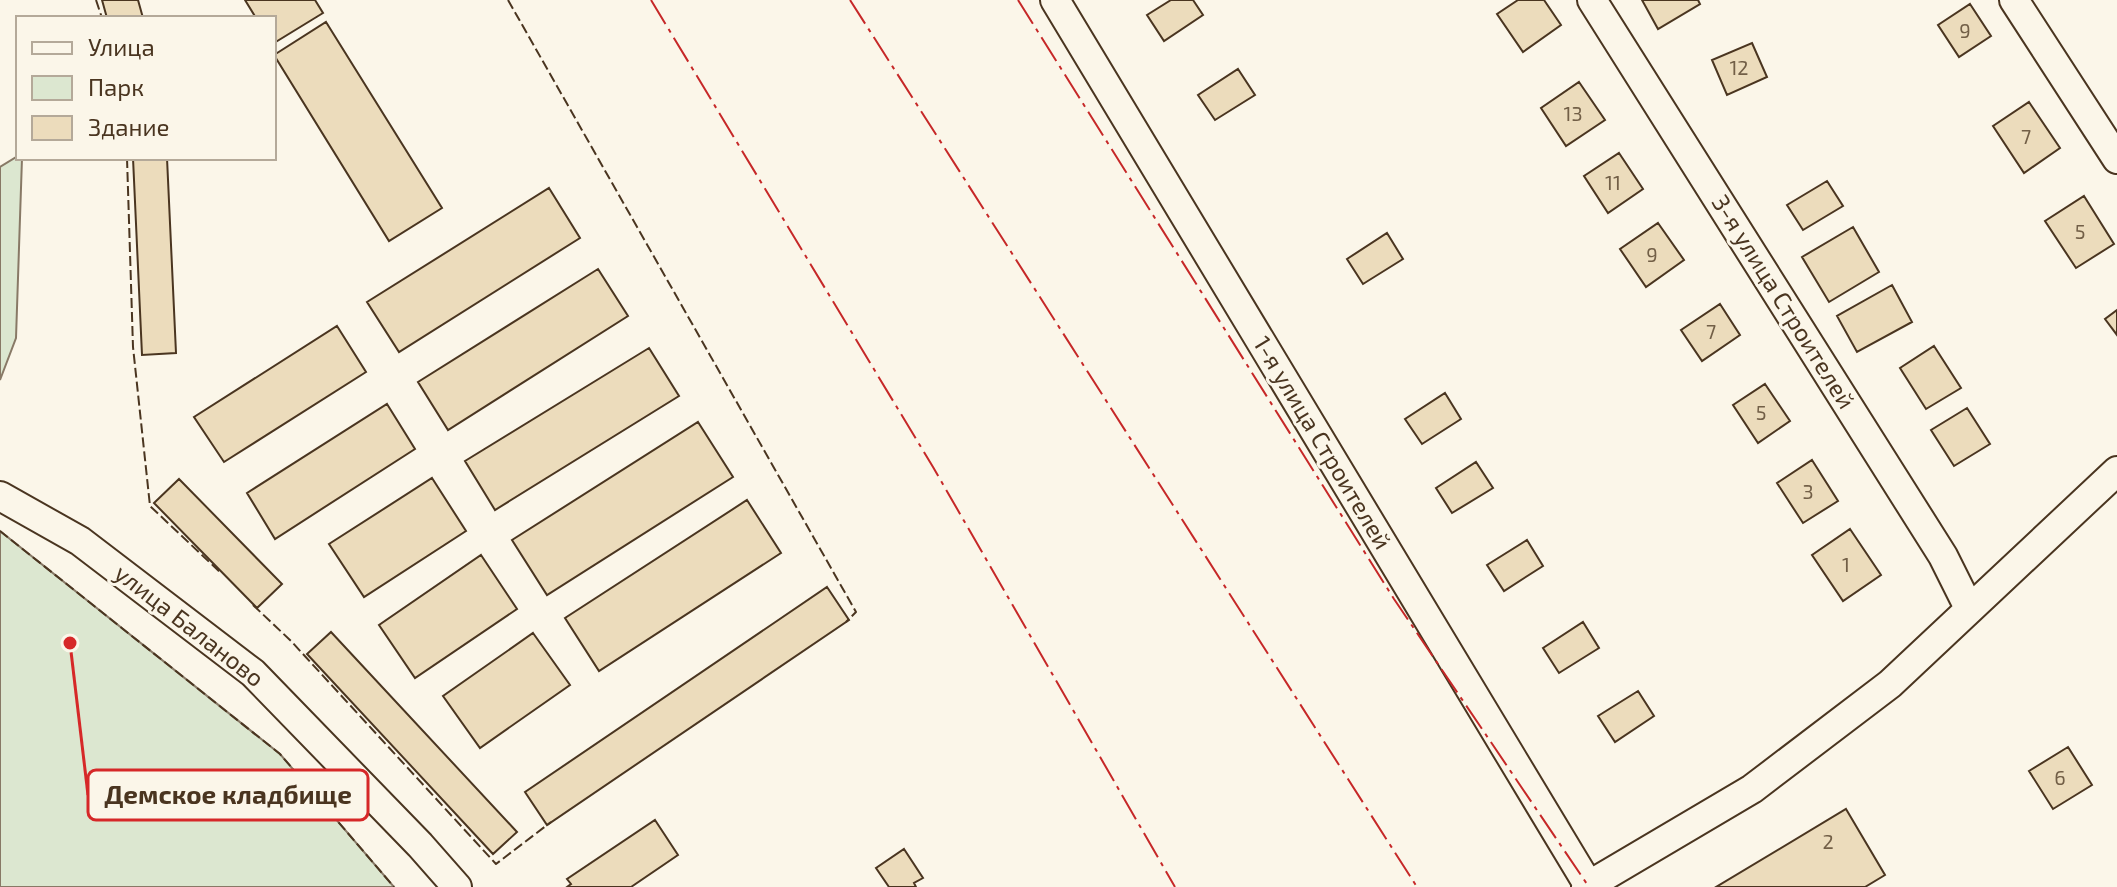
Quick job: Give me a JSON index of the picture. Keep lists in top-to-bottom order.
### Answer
{
  "streets": {
    "street": ["3-я улица Строителей", "1-я улица Строителей", "улица Баланово"]
  },
  "places": ["Демское кладбище"],
  "house_numbers": [
    "9",
    "12",
    "13",
    "7",
    "11",
    "5",
    "9",
    "7",
    "5",
    "3",
    "1",
    "6",
    "2"
  ],
  "legend": ["Улица", "Парк", "Здание"]
}
